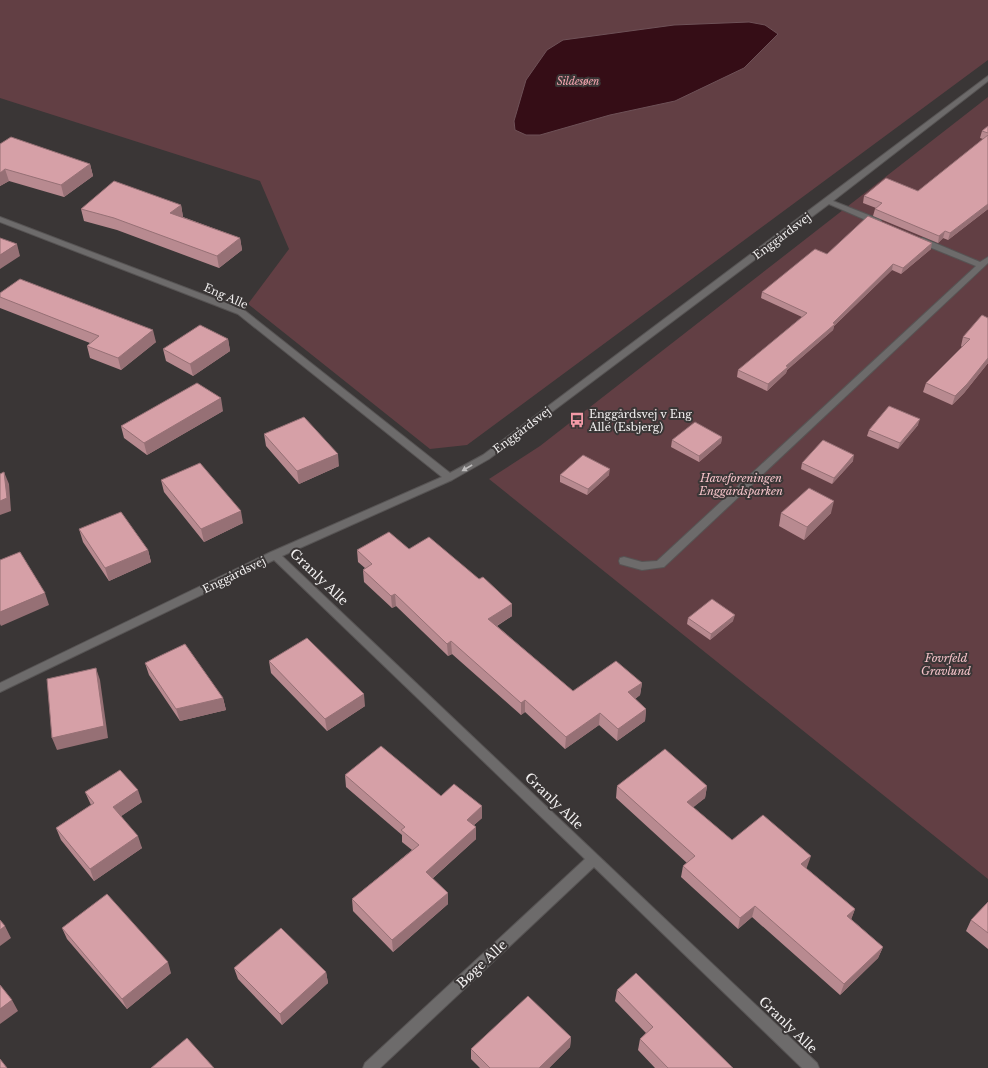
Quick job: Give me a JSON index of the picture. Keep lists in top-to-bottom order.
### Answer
{
  "streets": {
    "street": [
      "Enggårdsvej",
      "Eng Alle",
      "Granly Alle",
      "Bøge Alle"
    ]
  },
  "crossings": [
    ["Enggårdsvej", "Eng Alle"],
    ["Enggårdsvej", "Granly Alle"],
    ["Granly Alle", "Bøge Alle"]
  ],
  "one_way": ["Enggårdsvej"],
  "water": ["Sildesøen"],
  "parks": ["Haveforeningen Enggårdsparken", "Fovrfeld Gravlund"],
  "places": {
    "bus stop": ["Enggårdsvej v Eng Allé (Esbjerg)"]
  }
}
